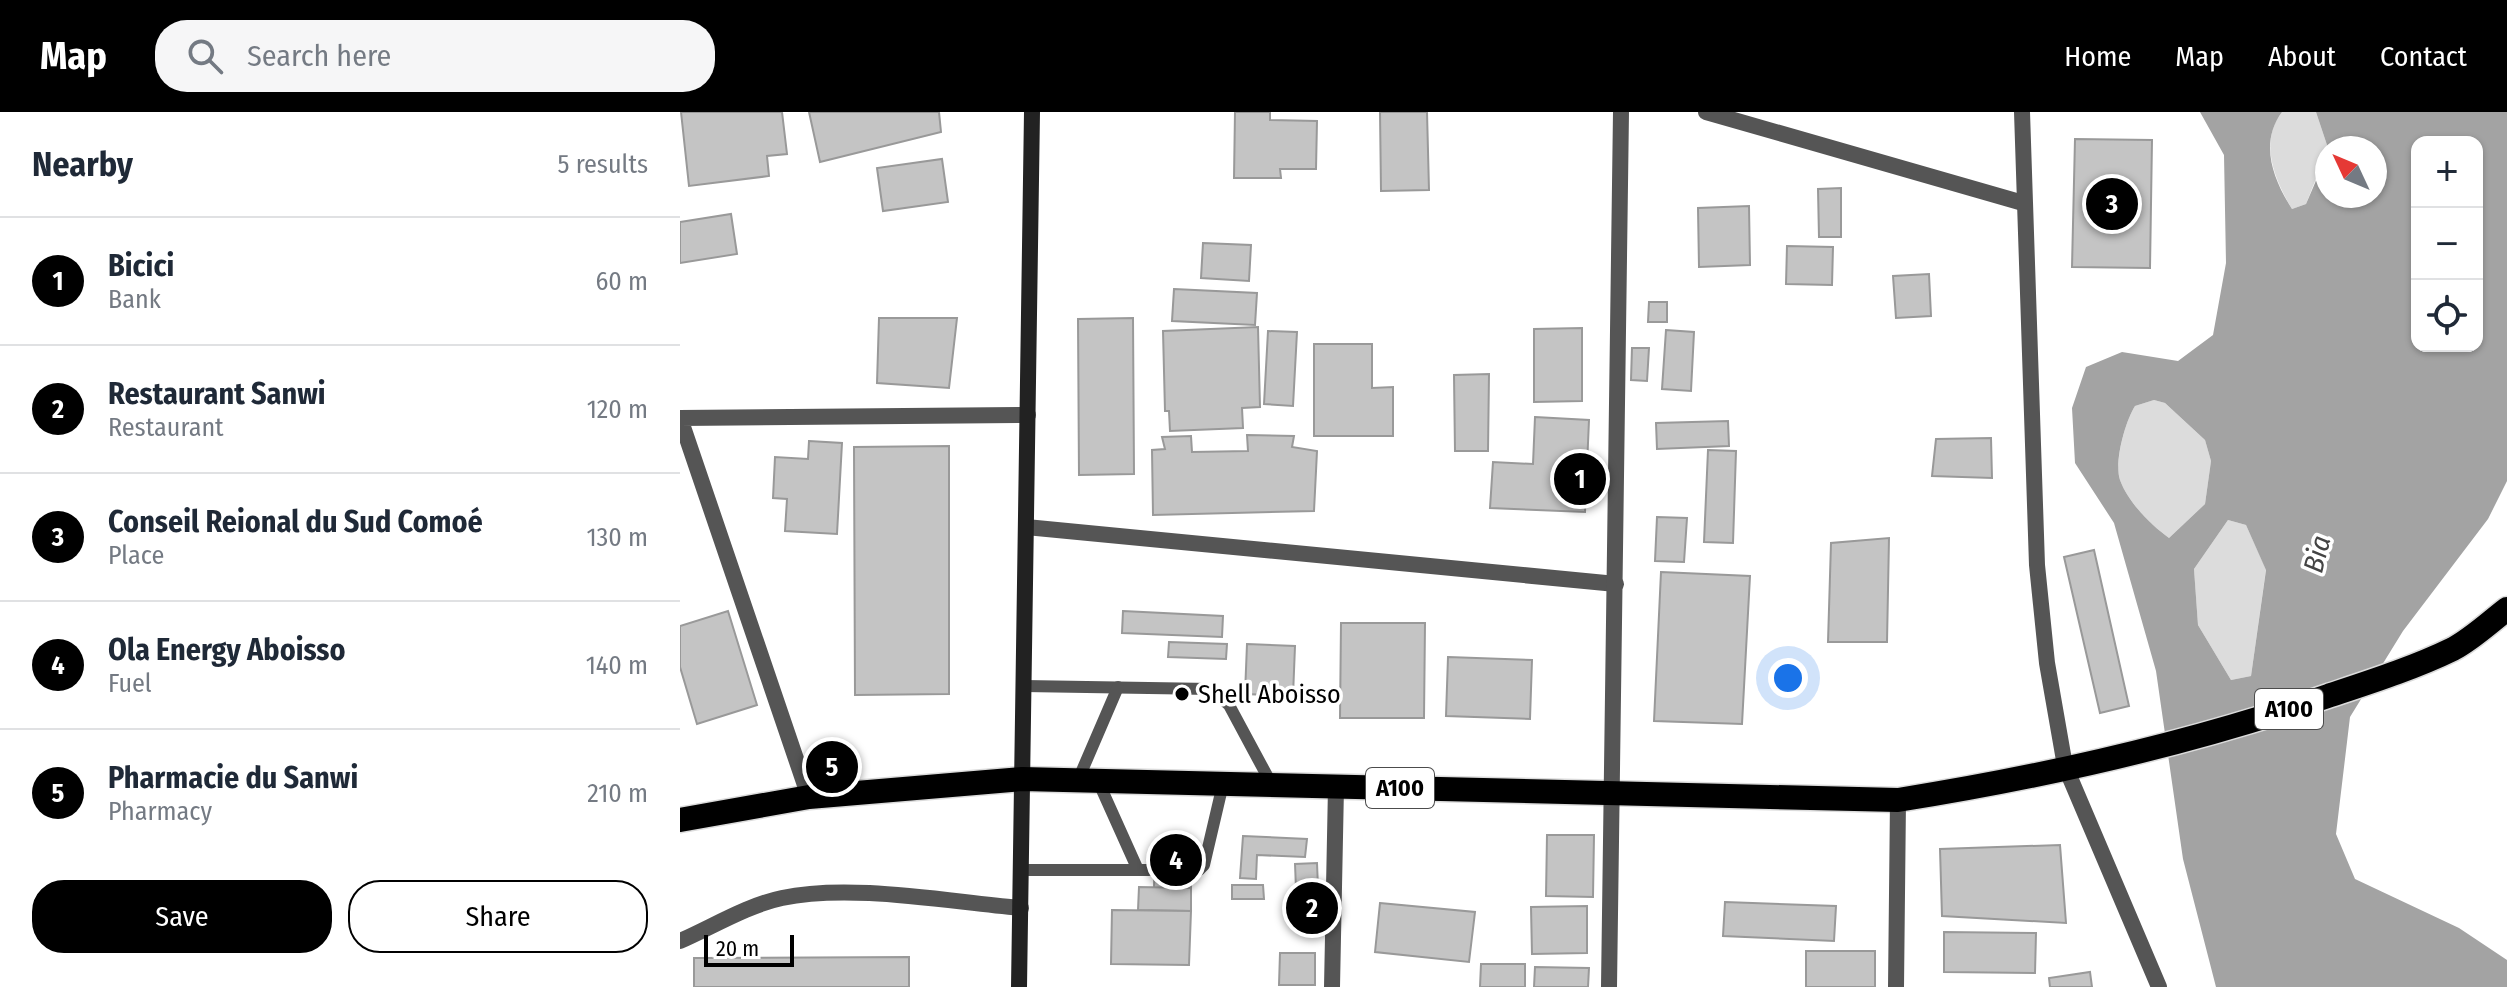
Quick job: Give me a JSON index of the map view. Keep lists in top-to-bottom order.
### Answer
{
  "streets": {
    "highway": ["A100"]
  },
  "water": ["Bia"],
  "places": ["Shell Aboisso"],
  "scale_bar": "20 m",
  "north": "top left",
  "page": {
    "header": "Map",
    "search": "Search here",
    "nav": [
      "Home",
      "Map",
      "About",
      "Contact"
    ],
    "heading": ["Nearby", "5 results"],
    "map_buttons": ["+", "−"],
    "pins": [
      "3",
      "1",
      "5",
      "4",
      "2"
    ],
    "list": [
      {
        "mark": "1",
        "name": "Bicici",
        "note": "Bank",
        "value": "60 m"
      },
      {
        "mark": "2",
        "name": "Restaurant Sanwi",
        "note": "Restaurant",
        "value": "120 m"
      },
      {
        "mark": "3",
        "name": "Conseil Reional du Sud Comoé",
        "note": "Place",
        "value": "130 m"
      },
      {
        "mark": "4",
        "name": "Ola Energy Aboisso",
        "note": "Fuel",
        "value": "140 m"
      },
      {
        "mark": "5",
        "name": "Pharmacie du Sanwi",
        "note": "Pharmacy",
        "value": "210 m"
      }
    ],
    "buttons": ["Save", "Share"],
    "scale": "20 m"
  }
}
